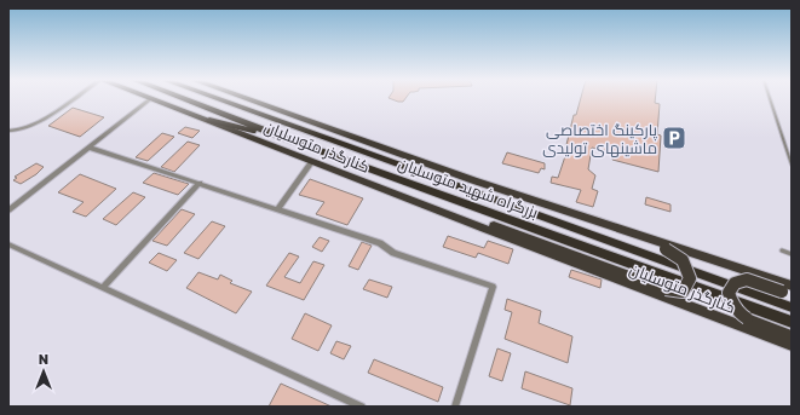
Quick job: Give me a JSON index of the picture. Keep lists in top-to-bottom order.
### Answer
{
  "streets": {
    "highway": ["بزرگراه شهید متوسلیان"],
    "main road": ["کنارگذر متوسلیان"]
  },
  "places": {
    "parking": ["پارکینگ اختصاصی ماشینهای تولیدی"]
  },
  "north": "top"
}
